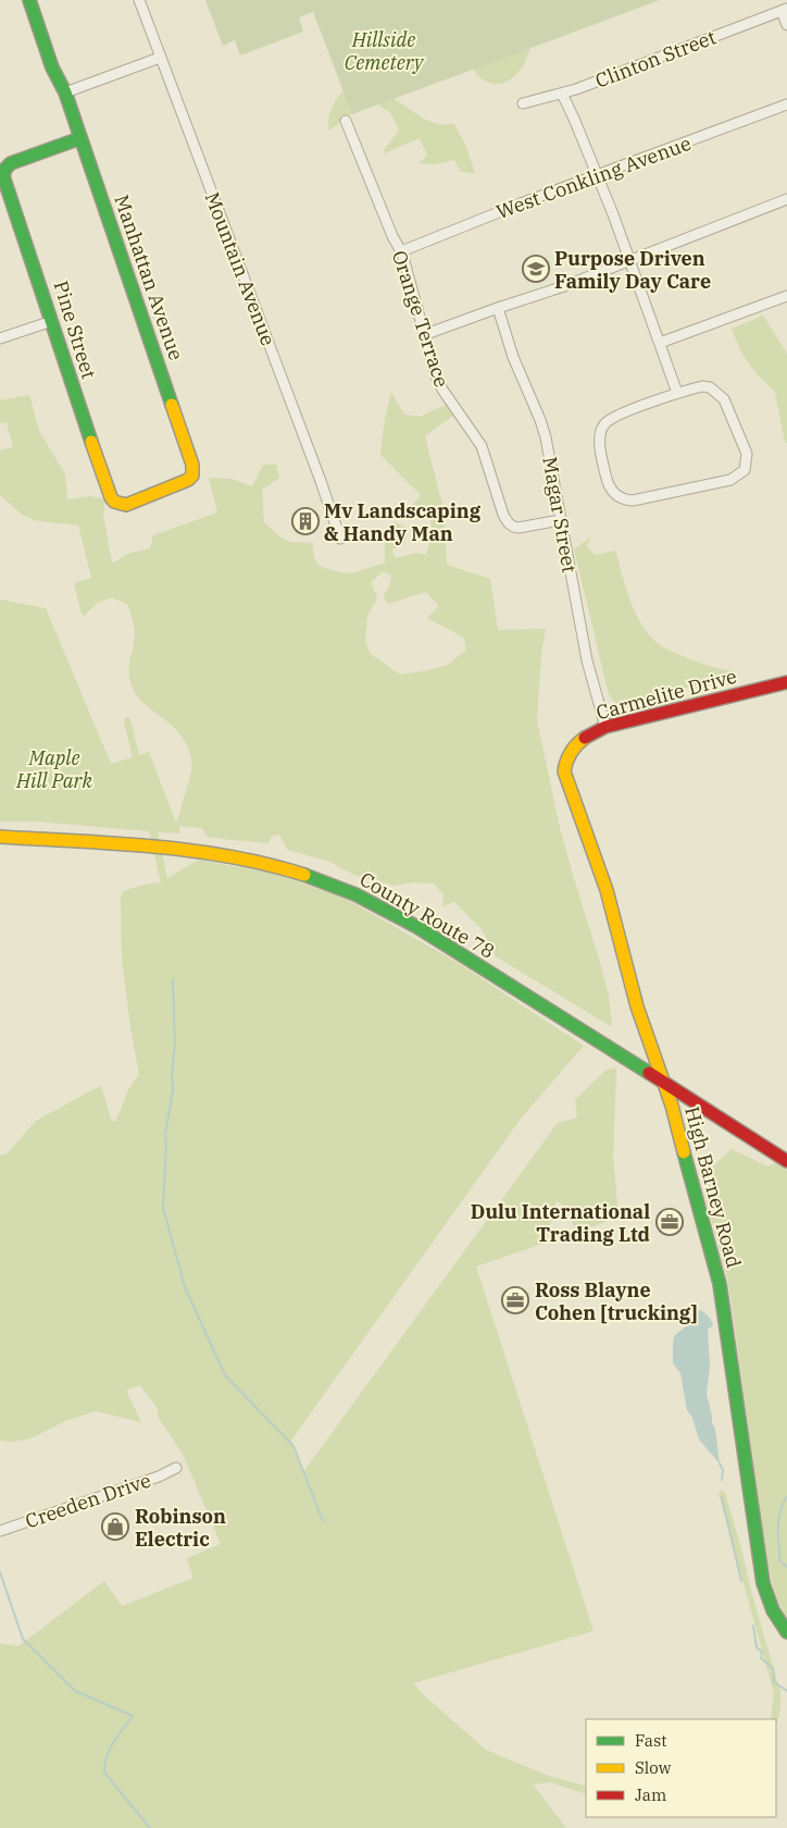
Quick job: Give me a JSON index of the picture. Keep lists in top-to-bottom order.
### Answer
{
  "streets": {
    "street": [
      "Clinton Street",
      "West Conkling Avenue",
      "Mountain Avenue",
      "Manhattan Avenue",
      "Orange Terrace",
      "Pine Street",
      "Magar Street",
      "Carmelite Drive",
      "County Route 78",
      "High Barney Road",
      "Creeden Drive"
    ]
  },
  "crossings": [
    ["West Conkling Avenue", "Orange Terrace"],
    ["Manhattan Avenue", "Pine Street"],
    ["Orange Terrace", "Magar Street"],
    ["Magar Street", "Carmelite Drive"],
    ["Carmelite Drive", "High Barney Road"],
    ["County Route 78", "High Barney Road"]
  ],
  "parks": ["Hillside Cemetery", "Maple Hill Park"],
  "places": {
    "school or university": ["Purpose Driven Family Day Care"],
    "building": ["Mv Landscaping & Handy Man"],
    "office": ["Dulu International Trading Ltd", "Ross Blayne Cohen [trucking]"],
    "shop": ["Robinson Electric"]
  },
  "legend": ["Fast", "Slow", "Jam"]
}
